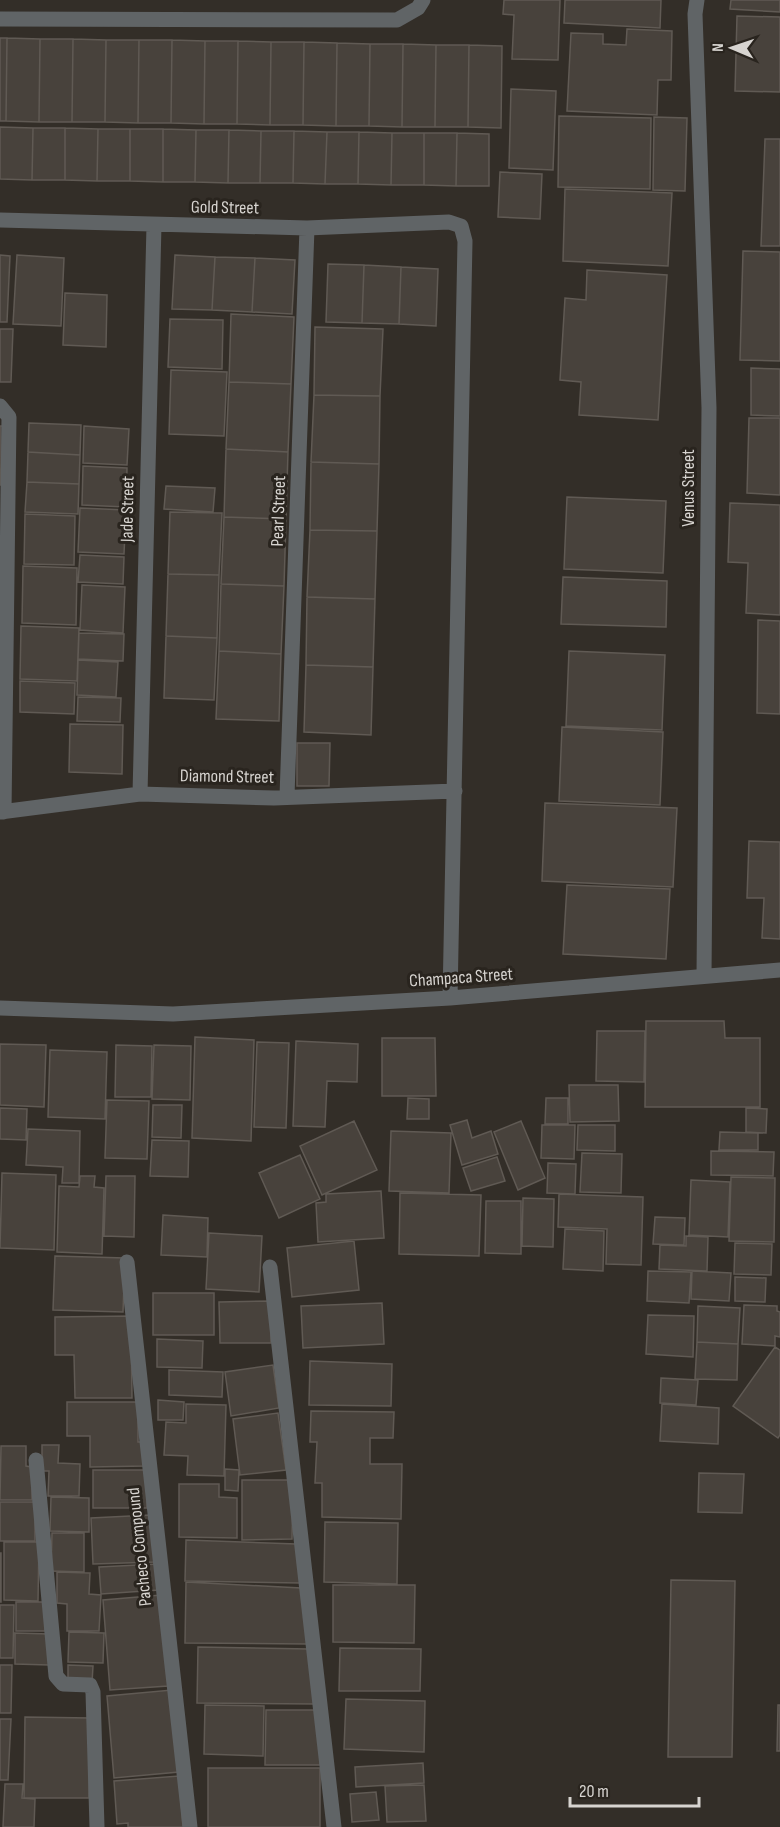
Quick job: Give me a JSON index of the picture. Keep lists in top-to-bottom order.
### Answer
{
  "streets": {
    "street": [
      "Gold Street",
      "Venus Street",
      "Jade Street",
      "Pearl Street",
      "Diamond Street",
      "Champaca Street",
      "Pacheco Compound"
    ]
  },
  "crossings": [
    ["Gold Street", "Jade Street"],
    ["Gold Street", "Pearl Street"],
    ["Gold Street", "Diamond Street"],
    ["Venus Street", "Champaca Street"],
    ["Jade Street", "Diamond Street"],
    ["Pearl Street", "Diamond Street"]
  ],
  "scale_bar": "20 m",
  "north": "left"
}
